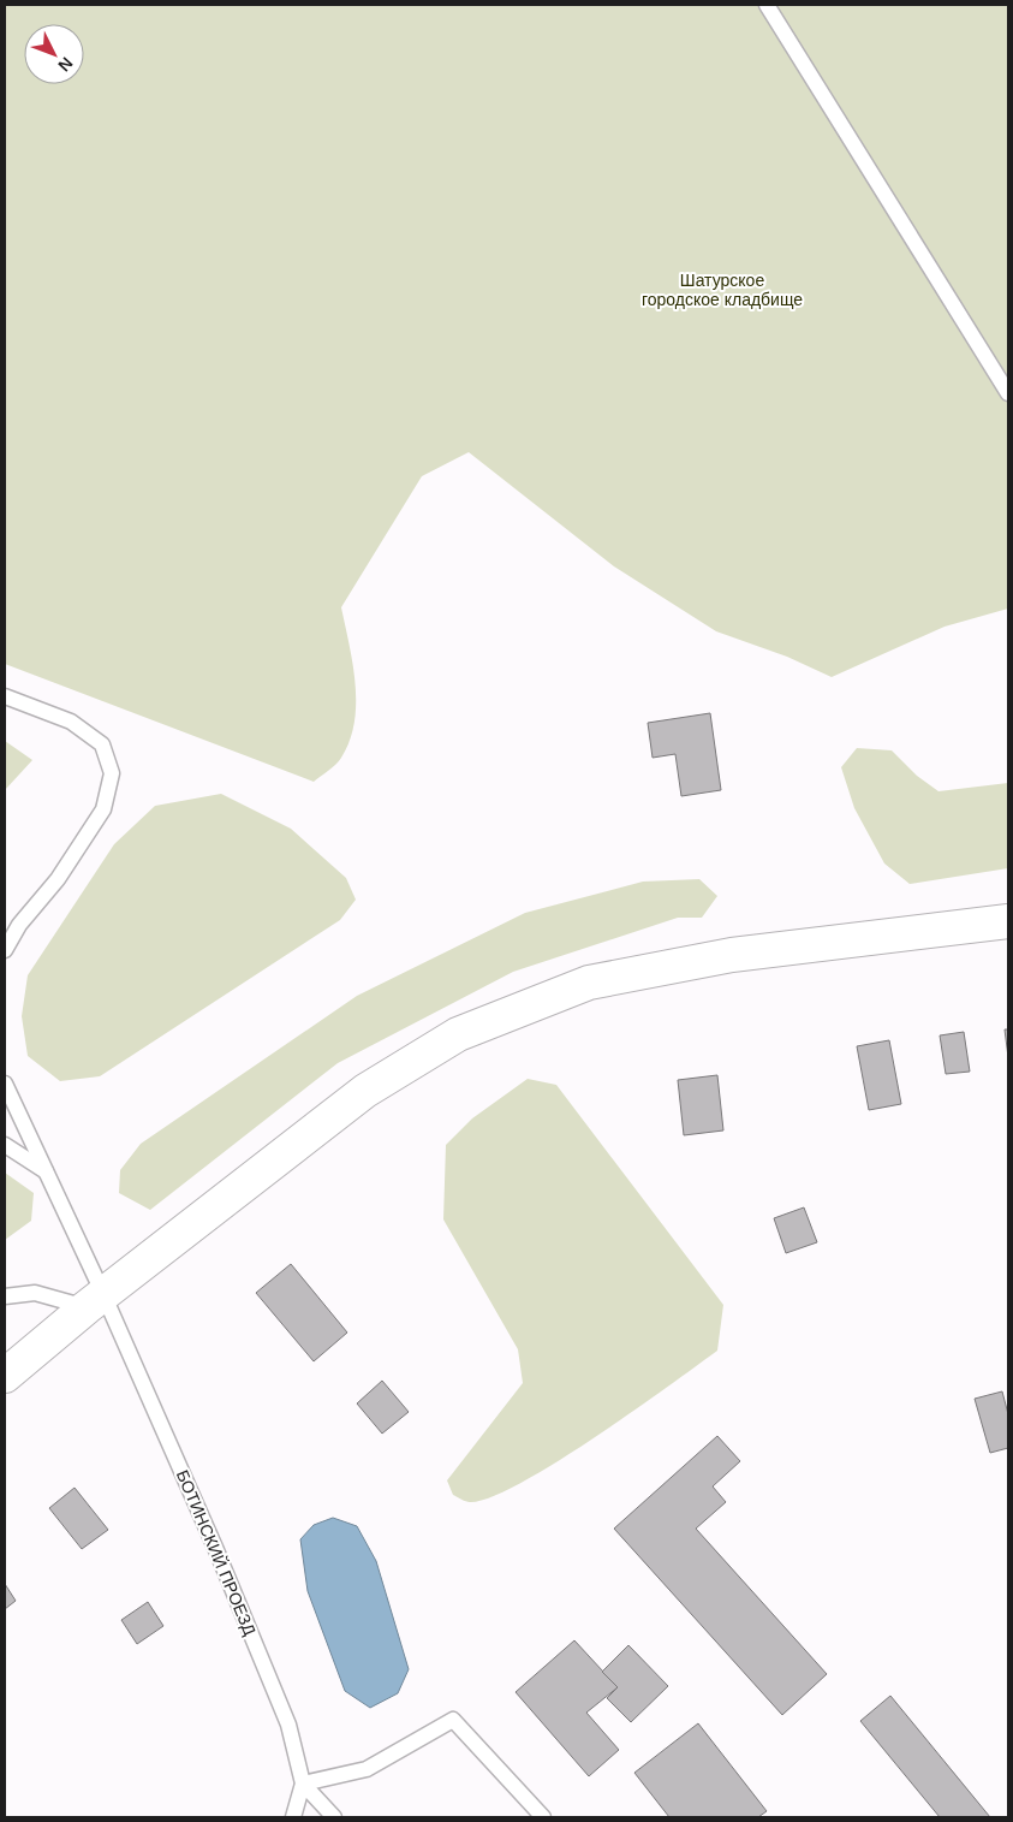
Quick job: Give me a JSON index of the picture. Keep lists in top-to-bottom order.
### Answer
{
  "streets": {
    "lane": ["БОТИНСКИЙ ПРОЕЗД"]
  },
  "parks": ["Шатурское городское кладбище"],
  "north": "bottom right"
}
